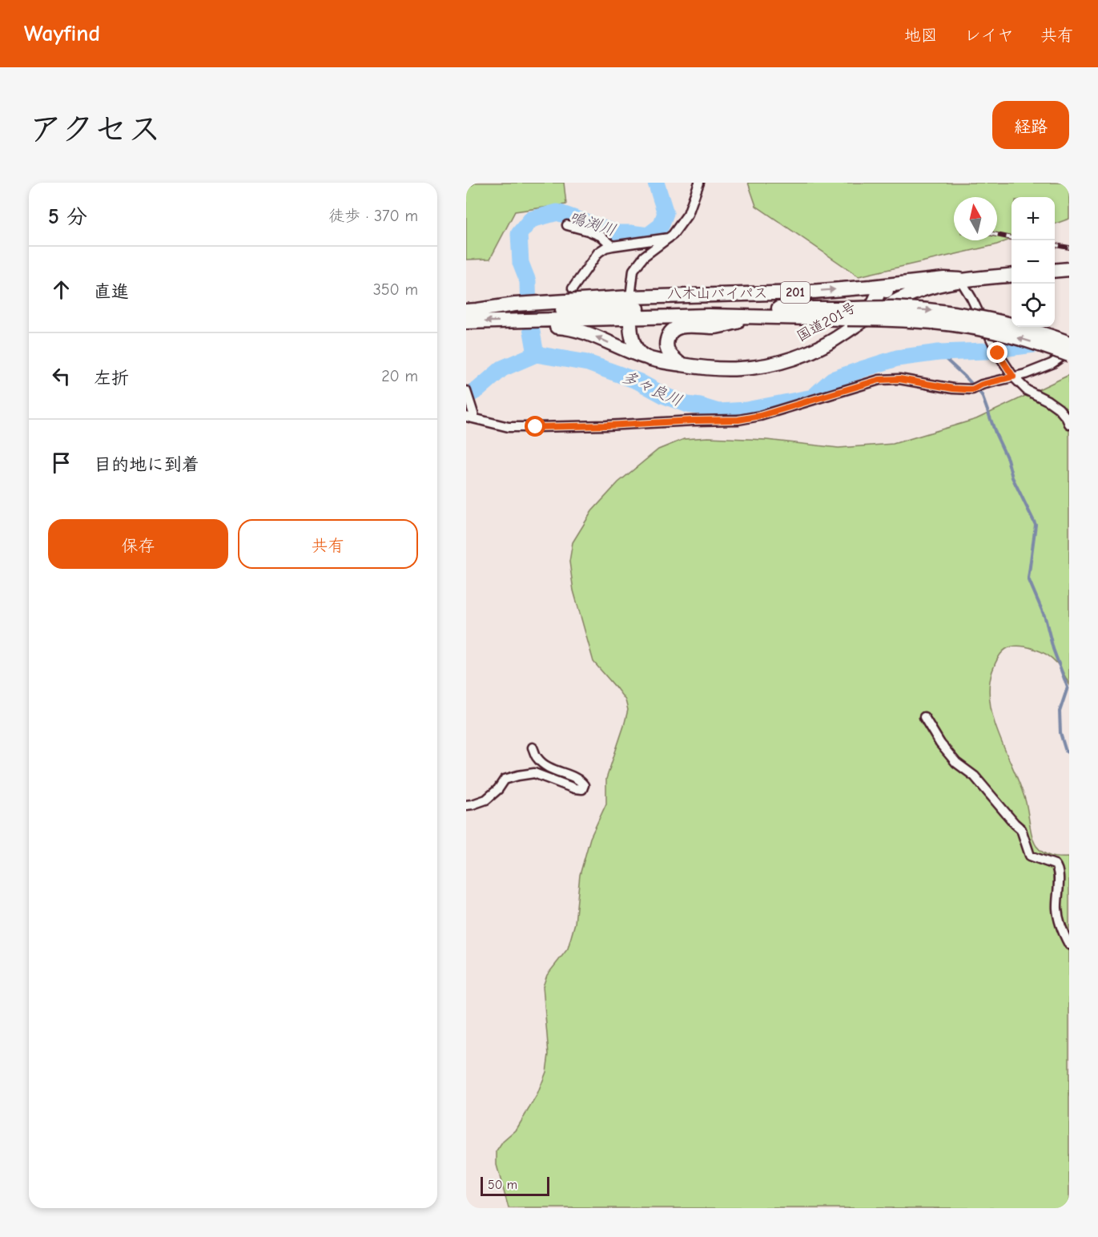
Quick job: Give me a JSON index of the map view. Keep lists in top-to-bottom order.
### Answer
{
  "streets": {
    "highway": ["201", "八木山バイパス", "国道201号"]
  },
  "crossings": [
    ["201", "国道201号"],
    ["八木山バイパス", "国道201号"]
  ],
  "water": ["鳴渕川", "多々良川"],
  "scale_bar": "50 m",
  "north": "top",
  "page": {
    "header": "Wayfind",
    "nav": ["地図", "レイヤ", "共有"],
    "title": "アクセス",
    "buttons": [
      "経路",
      ["保存", "共有"]
    ],
    "heading": ["5 分", "徒歩 · 370 m"],
    "map_buttons": ["+", "−"],
    "list": [
      ["直進", "350 m"],
      ["左折", "20 m"],
      "目的地に到着"
    ],
    "scale": "50 m"
  }
}
